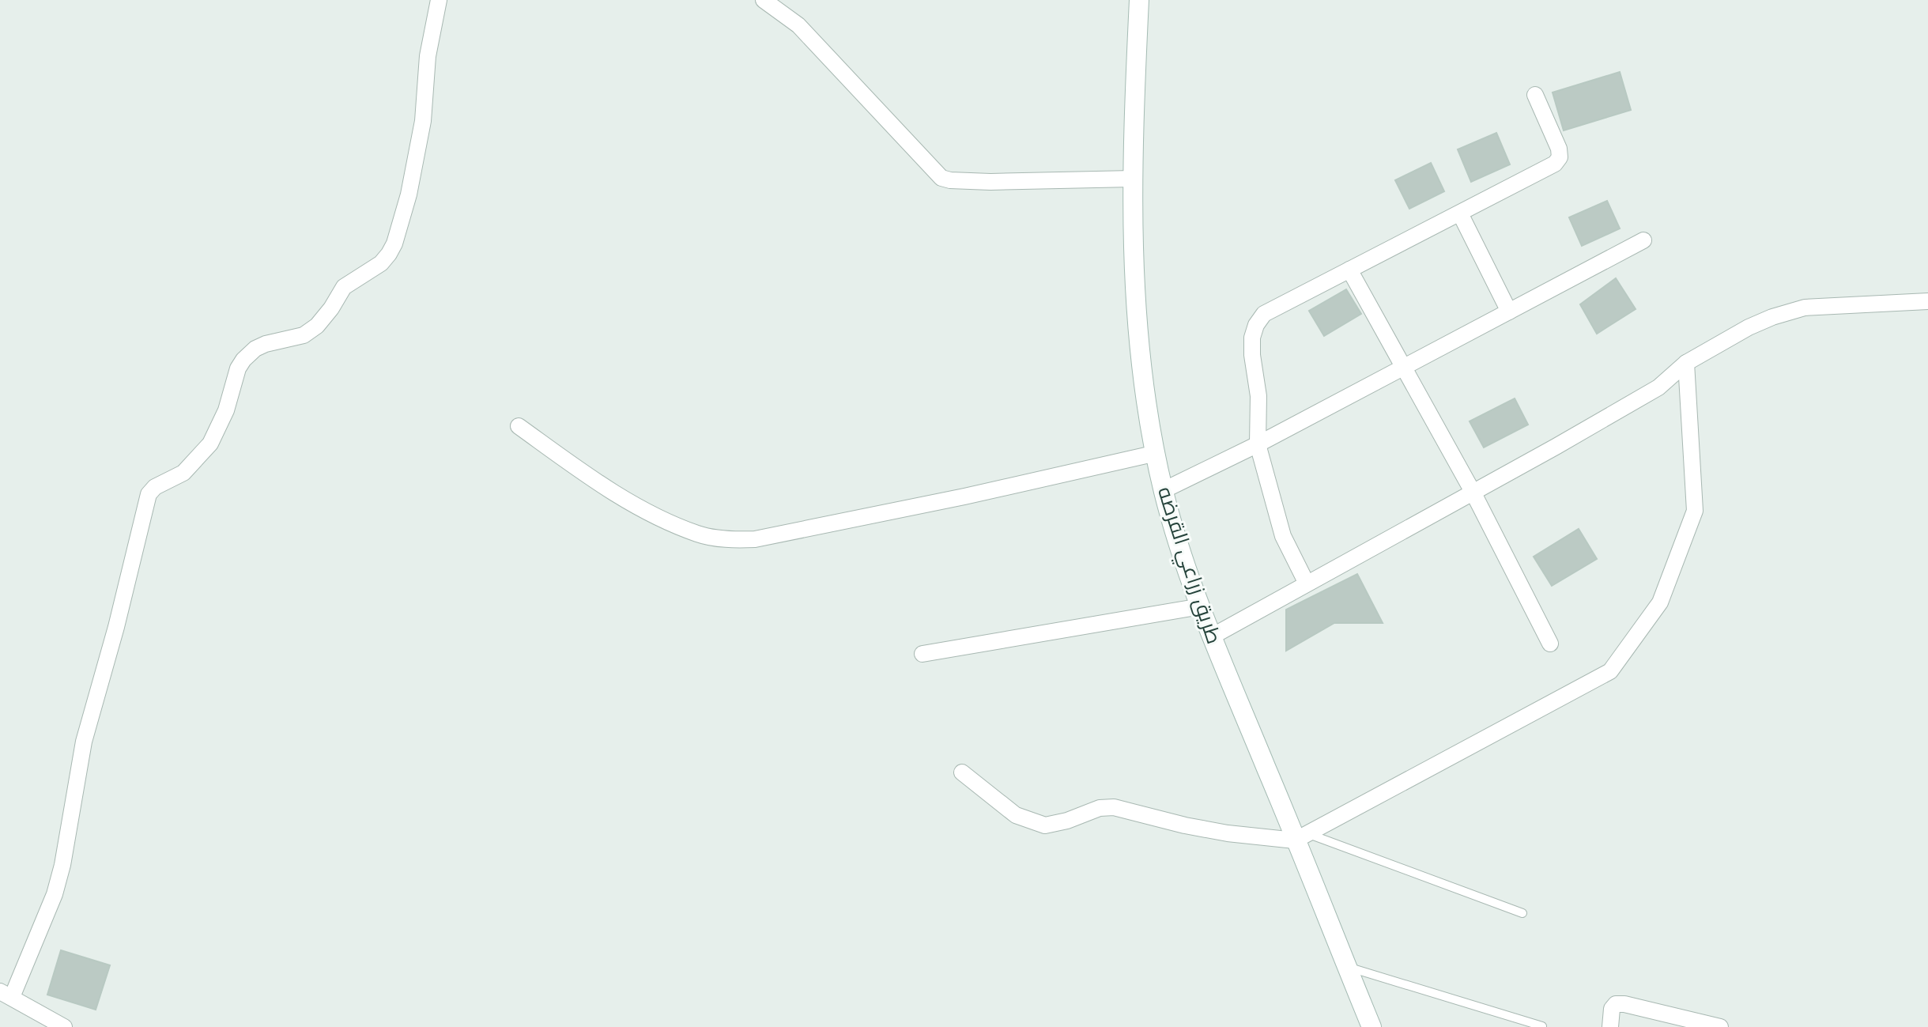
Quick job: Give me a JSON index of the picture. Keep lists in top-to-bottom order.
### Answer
{
  "streets": {
    "main road": ["طريق زراعي القرضه"]
  }
}
